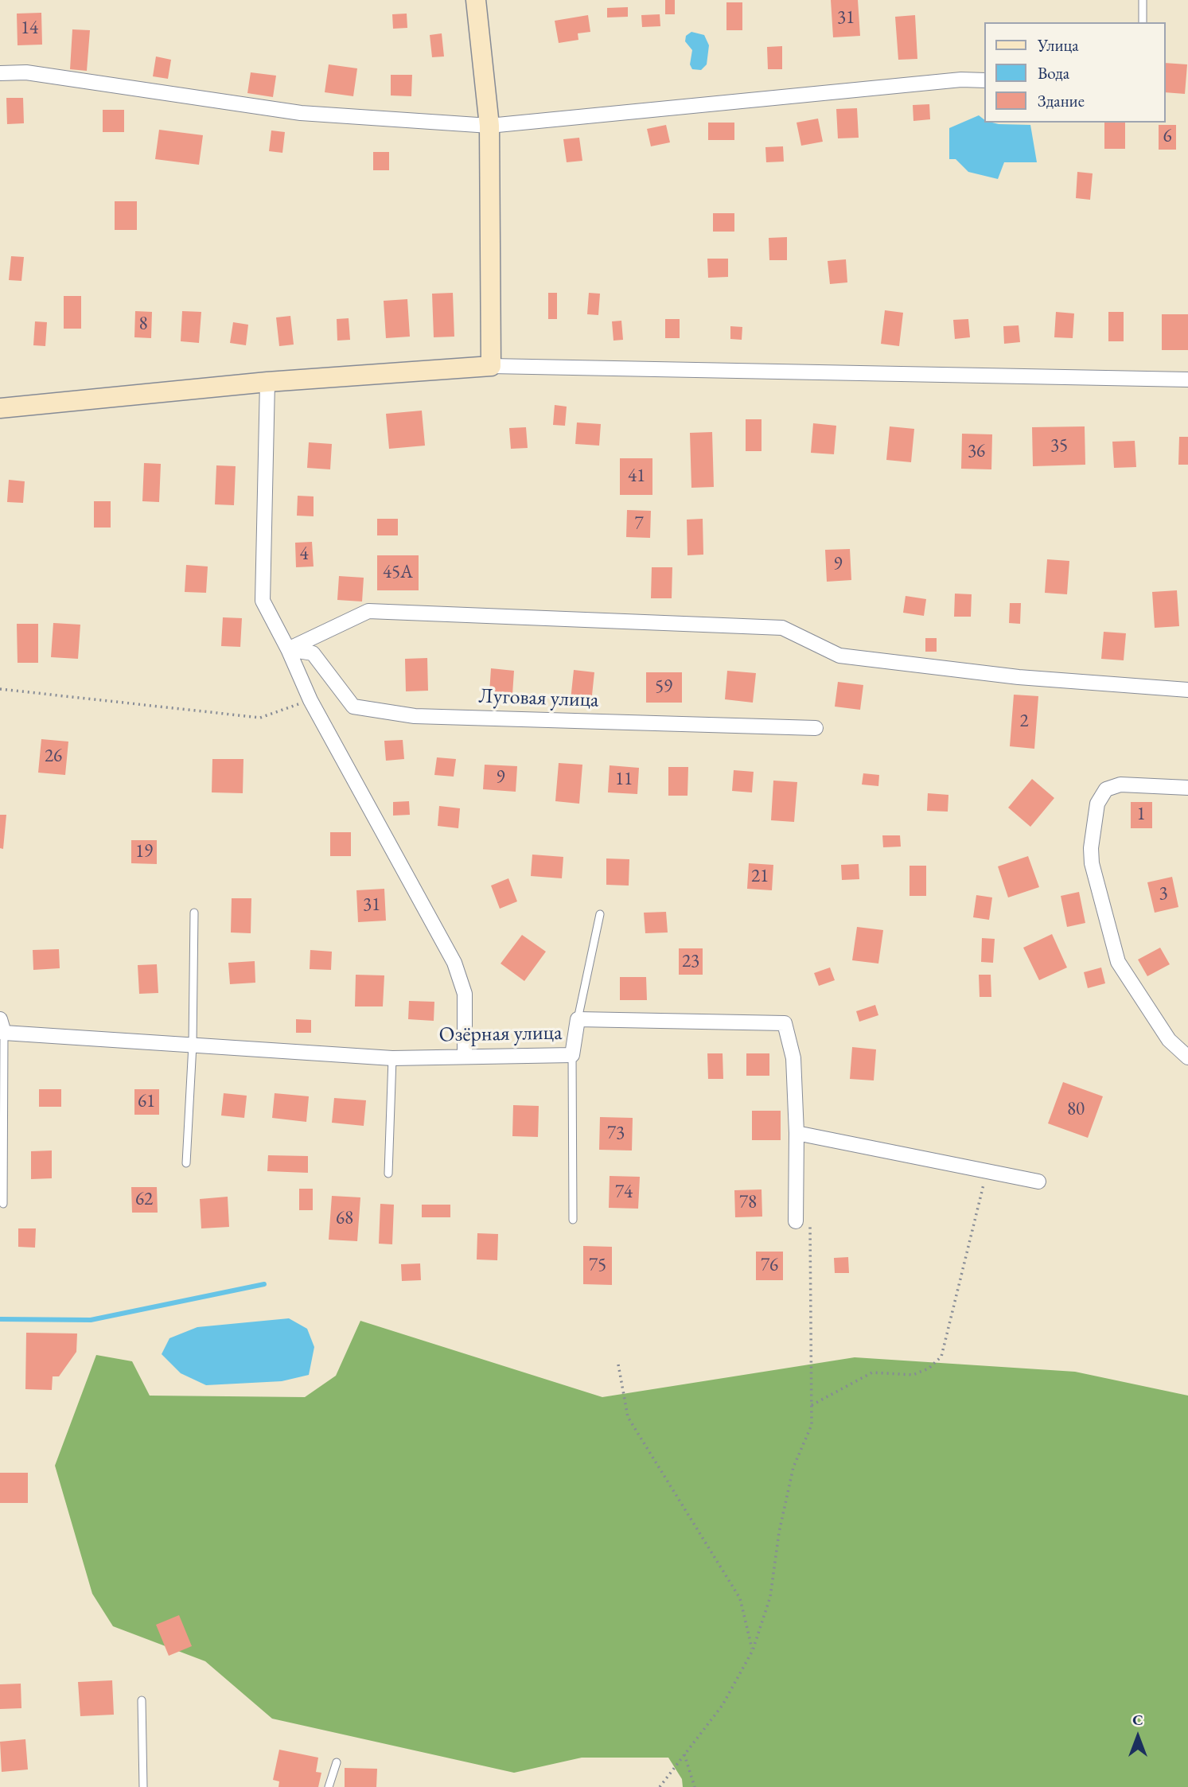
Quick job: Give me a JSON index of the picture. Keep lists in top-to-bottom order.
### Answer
{
  "streets": {
    "street": ["Луговая улица", "Озёрная улица"]
  },
  "house_numbers": [
    "31",
    "14",
    "6",
    "8",
    "35",
    "36",
    "41",
    "7",
    "4",
    "9",
    "45А",
    "59",
    "2",
    "26",
    "9",
    "11",
    "1",
    "19",
    "21",
    "3",
    "31",
    "23",
    "61",
    "80",
    "73",
    "74",
    "62",
    "78",
    "68",
    "75",
    "76"
  ],
  "legend": ["Улица", "Вода", "Здание"],
  "north": "top"
}
